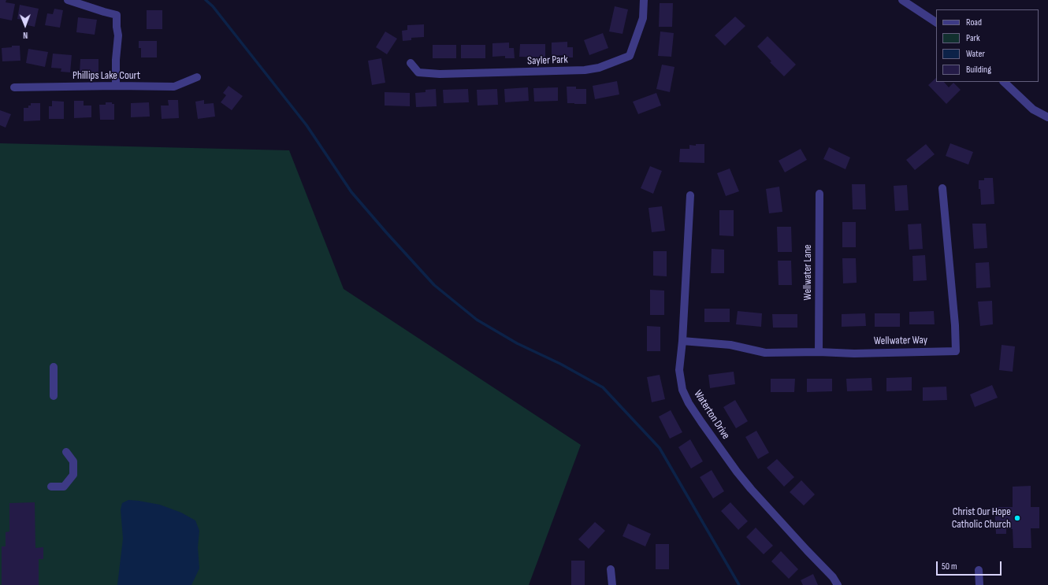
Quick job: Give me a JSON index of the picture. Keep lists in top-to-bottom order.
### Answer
{
  "streets": {
    "street": [
      "Sayler Park",
      "Phillips Lake Court",
      "Wellwater Lane",
      "Wellwater Way",
      "Waterton Drive"
    ]
  },
  "crossings": [
    ["Wellwater Lane", "Wellwater Way"],
    ["Wellwater Way", "Waterton Drive"]
  ],
  "places": ["Christ Our Hope Catholic Church"],
  "legend": [
    "Road",
    "Park",
    "Water",
    "Building"
  ],
  "scale_bar": "50 m",
  "north": "bottom"
}
